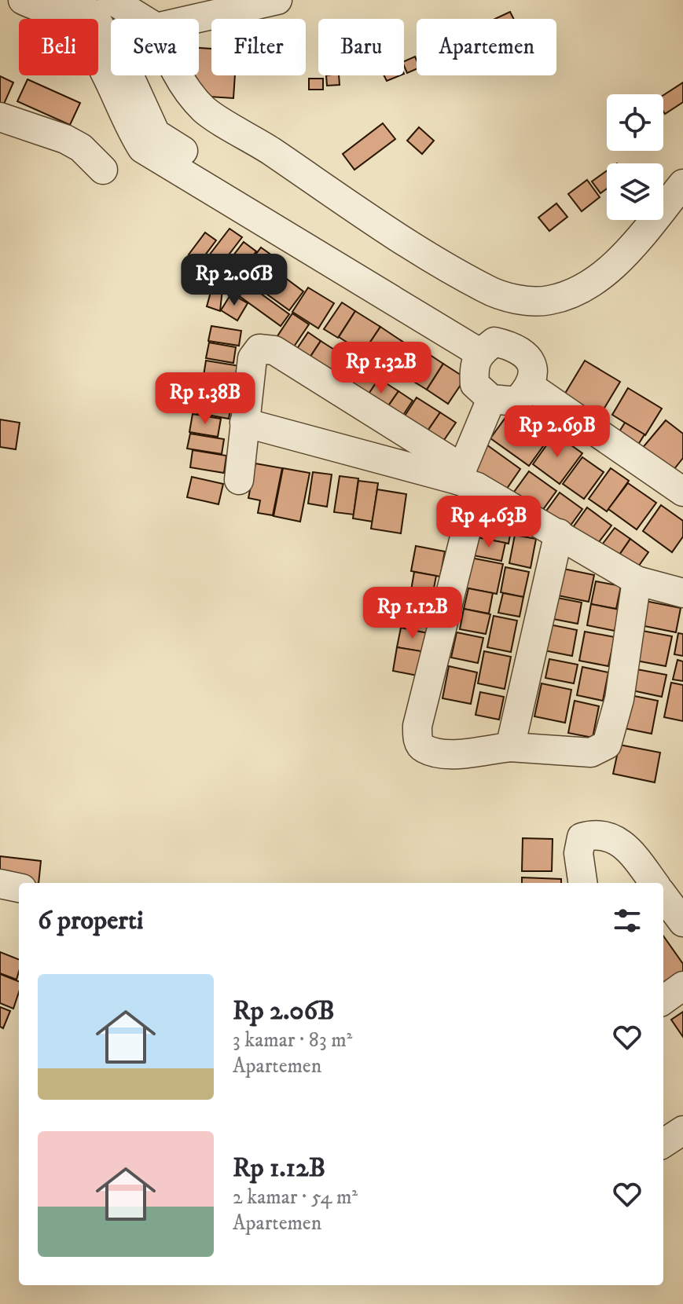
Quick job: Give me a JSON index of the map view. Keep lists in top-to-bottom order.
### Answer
{
  "page": {
    "chip": [
      "Beli",
      "Sewa",
      "Filter",
      "Baru",
      "Apartemen"
    ],
    "price": [
      "Rp 2.06B",
      "Rp 1.32B",
      "Rp 1.38B",
      "Rp 2.69B",
      "Rp 4.63B",
      "Rp 1.12B"
    ],
    "heading": "6 properti",
    "list": [
      {
        "name": "Rp 2.06B",
        "note": "3 kamar · 83 m² · Apartemen"
      },
      {
        "name": "Rp 1.12B",
        "note": "2 kamar · 54 m² · Apartemen"
      }
    ]
  }
}
